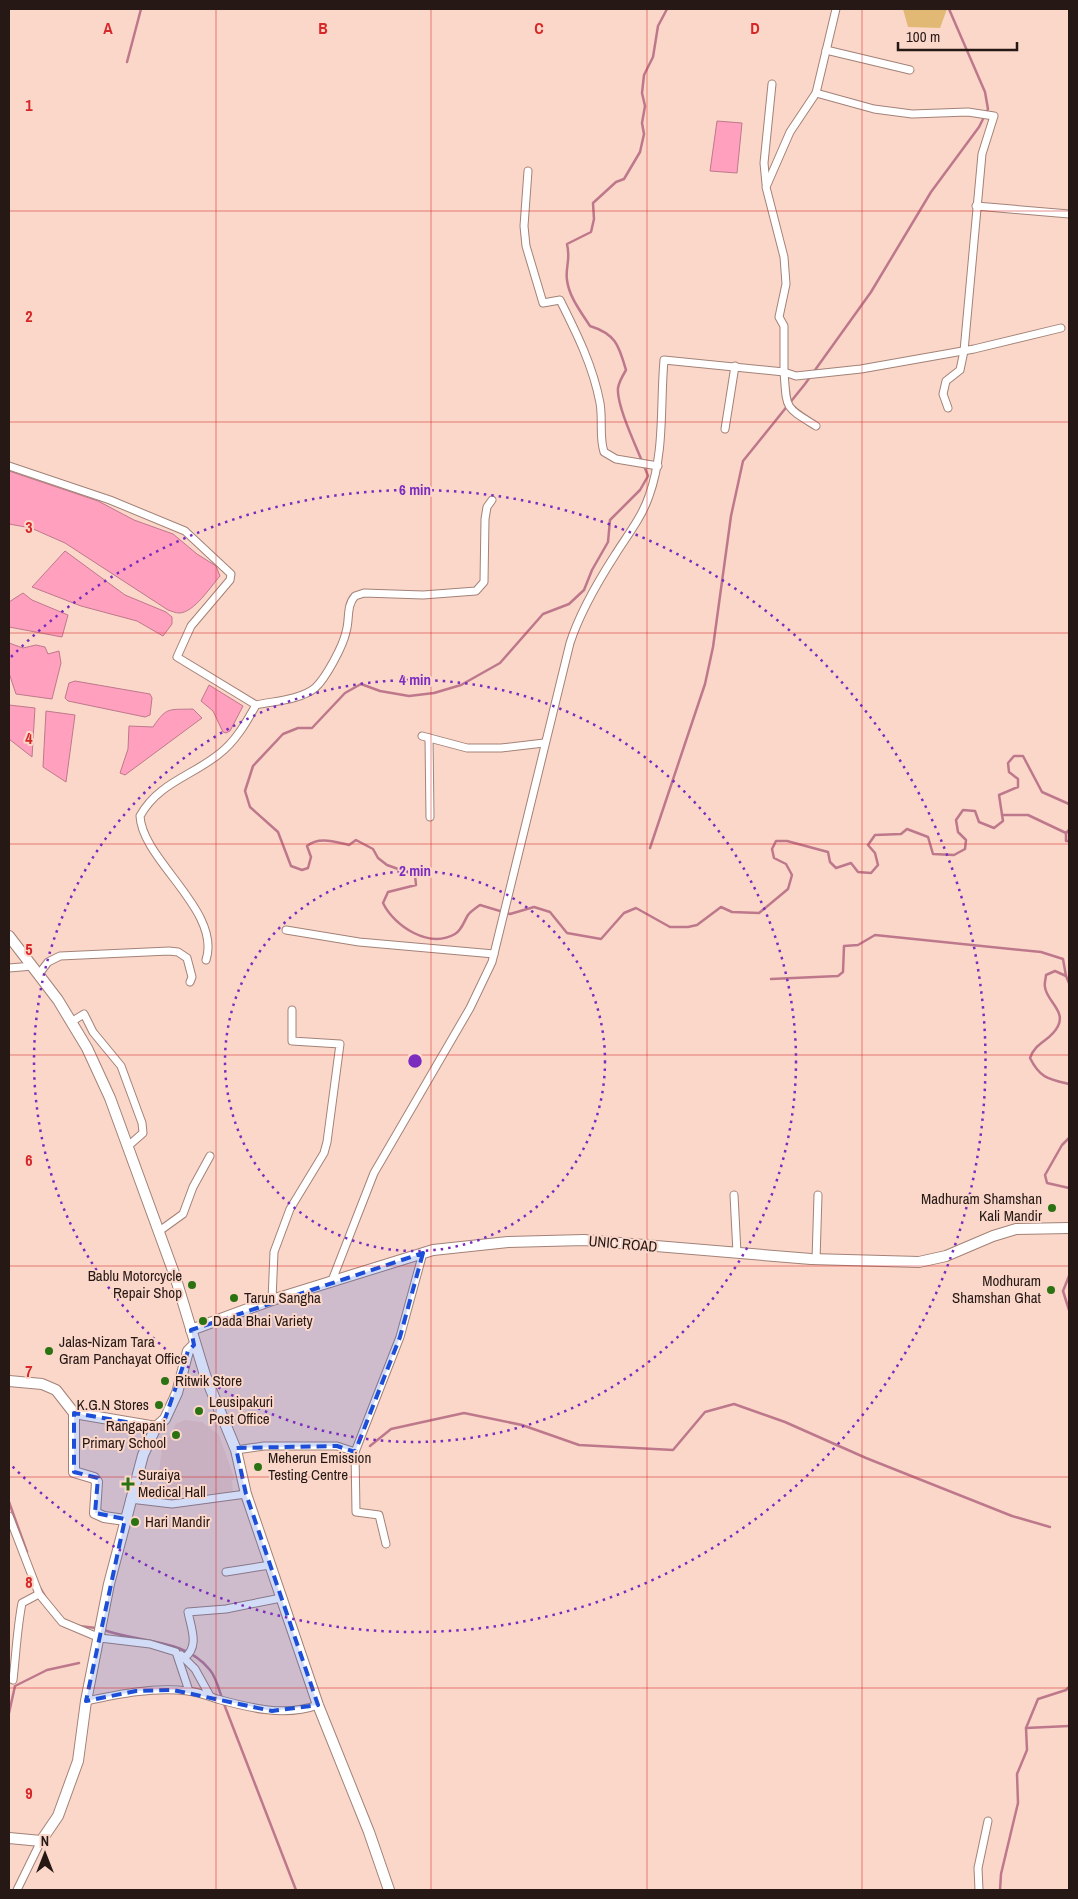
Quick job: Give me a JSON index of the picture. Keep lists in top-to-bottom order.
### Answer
{
  "streets": {
    "main road": ["UNIC ROAD"]
  },
  "places": {
    "other": [
      "Madhuram Shamshan Kali Mandir",
      "Bablu Motorcycle Repair Shop",
      "Modhuram Shamshan Ghat",
      "Tarun Sangha",
      "Dada Bhai Variety",
      "Jalas-Nizam Tara Gram Panchayat Office",
      "Ritwik Store",
      "K.G.N Stores",
      "Leusipakuri Post Office",
      "Rangapani Primary School",
      "Meherun Emission Testing Centre",
      "Hari Mandir"
    ],
    "health": ["Suraiya Medical Hall"]
  },
  "scale_bar": "100 m",
  "north": "top",
  "grid": {
    "columns": [
      "A",
      "B",
      "C",
      "D"
    ],
    "rows": [
      "1",
      "2",
      "3",
      "4",
      "5",
      "6",
      "7",
      "8",
      "9"
    ]
  },
  "rings": ["6 min", "4 min", "2 min"]
}
